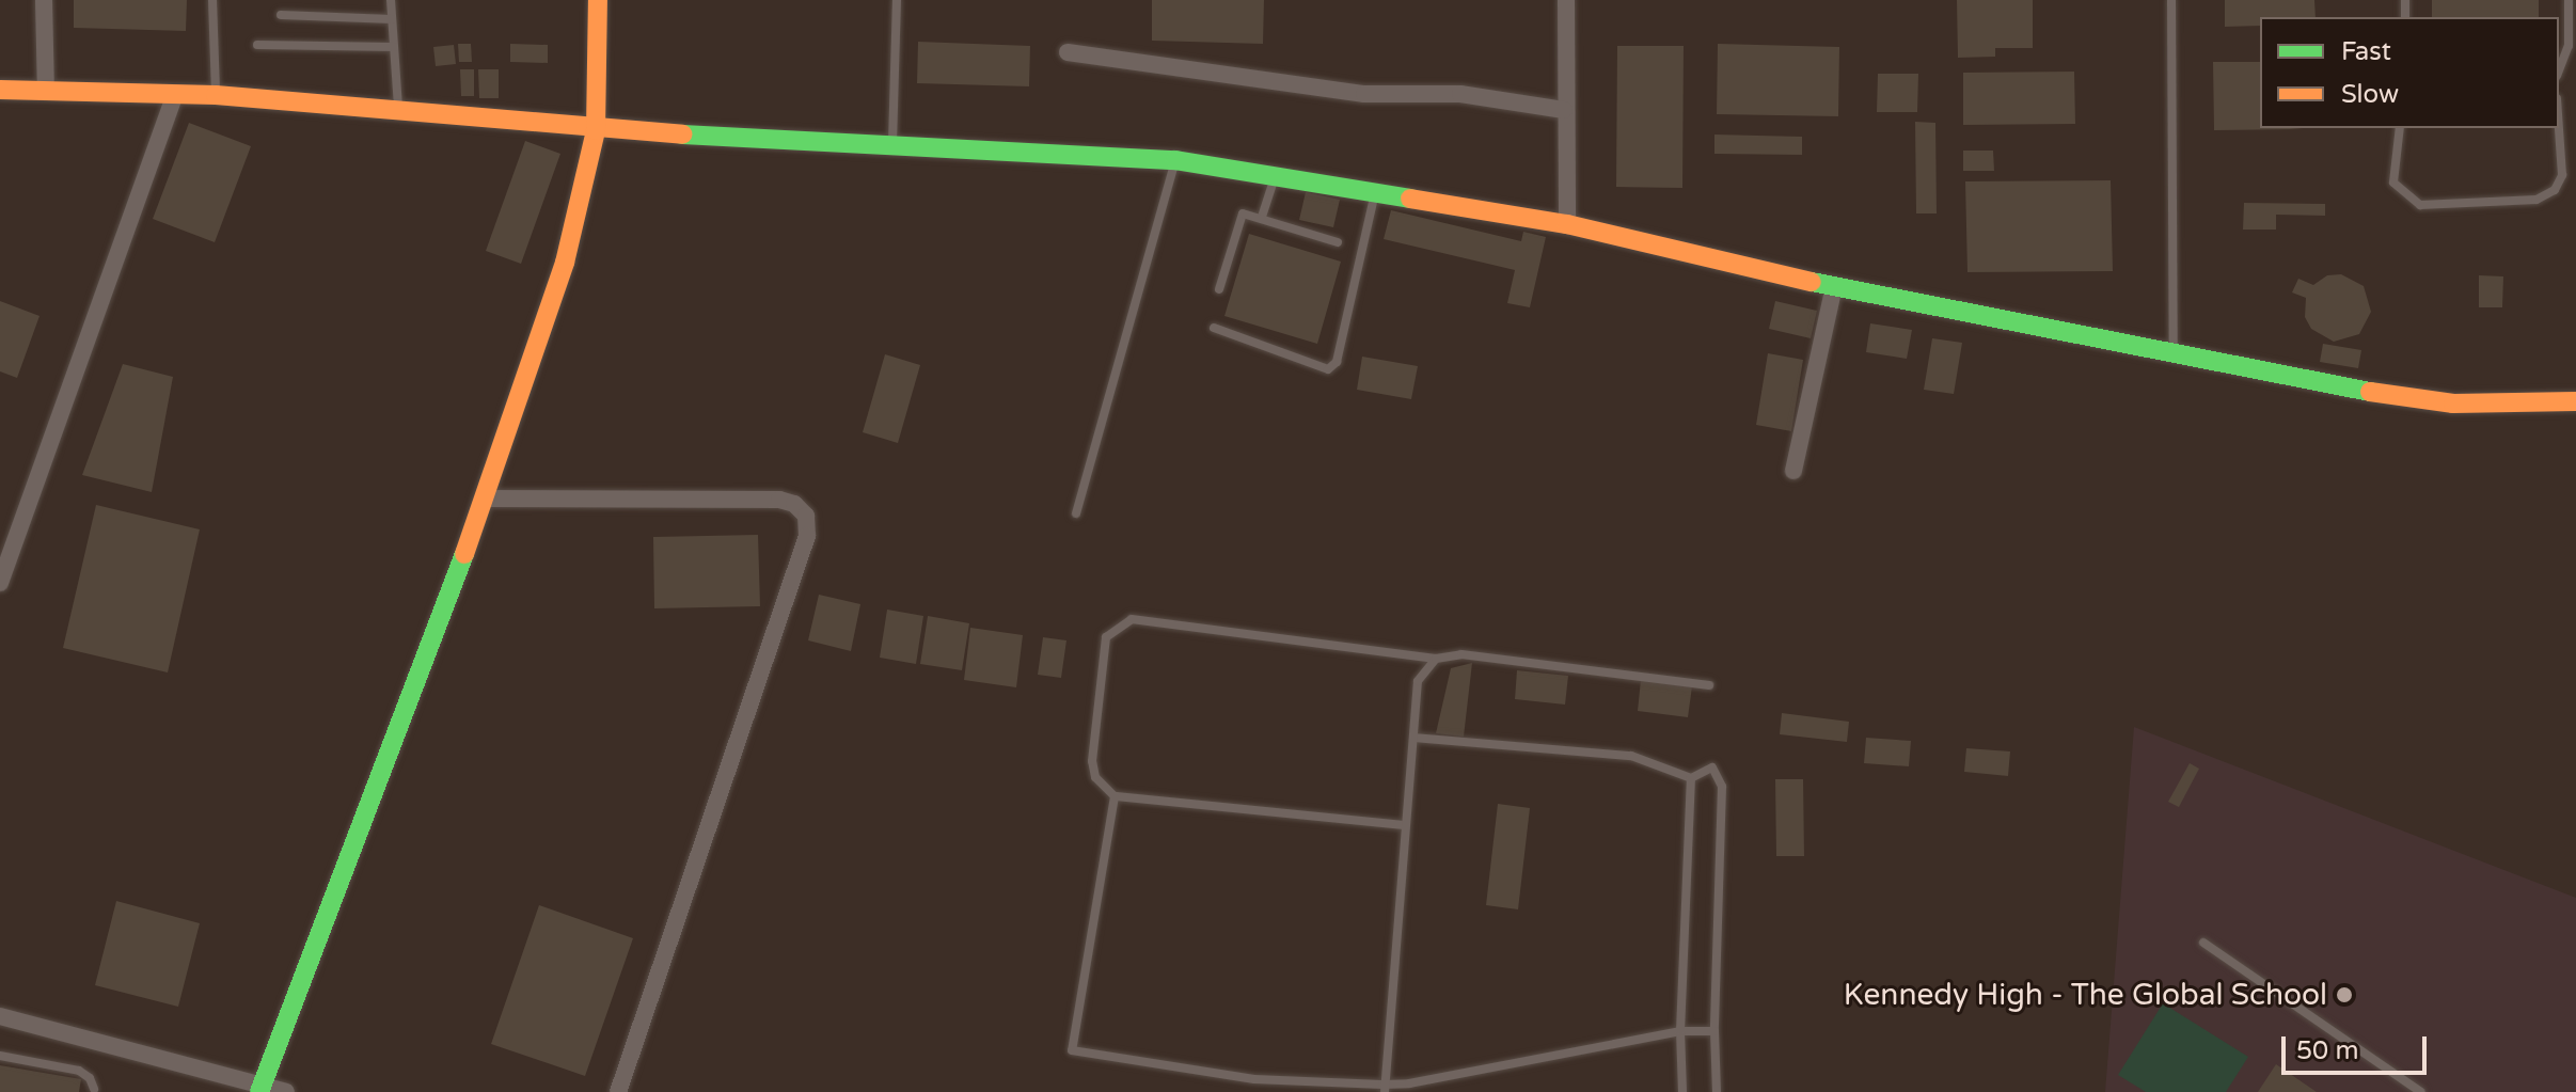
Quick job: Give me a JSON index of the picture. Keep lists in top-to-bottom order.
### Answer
{
  "places": ["Kennedy High - The Global School"],
  "legend": ["Fast", "Slow"],
  "scale_bar": "50 m"
}
